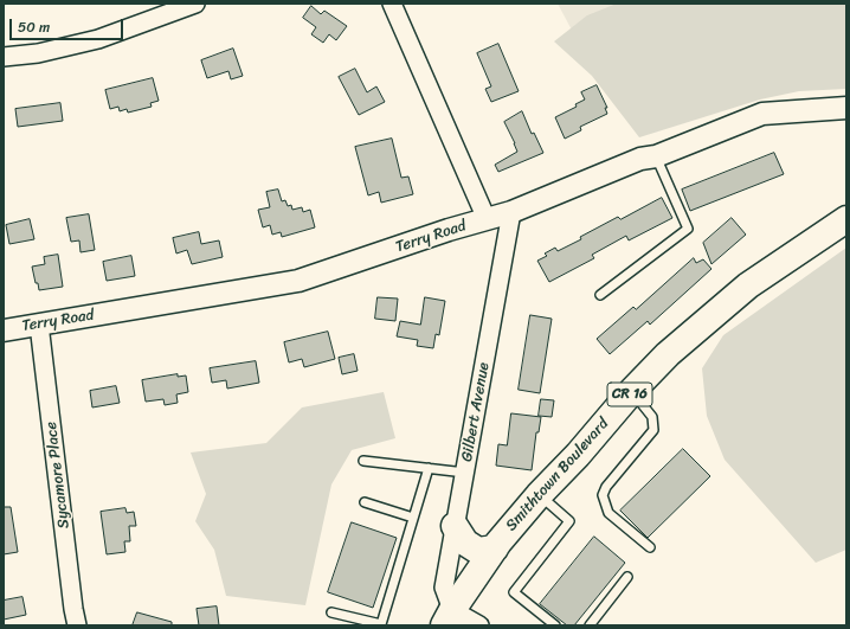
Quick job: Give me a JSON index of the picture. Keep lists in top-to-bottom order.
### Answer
{
  "streets": {
    "main road": ["CR 16", "Smithtown Boulevard"],
    "street": ["Terry Road", "Gilbert Avenue", "Sycamore Place"]
  },
  "crossings": [
    ["Terry Road", "Gilbert Avenue"],
    ["Terry Road", "Sycamore Place"],
    ["Gilbert Avenue", "Smithtown Boulevard"]
  ],
  "scale_bar": "50 m"
}
